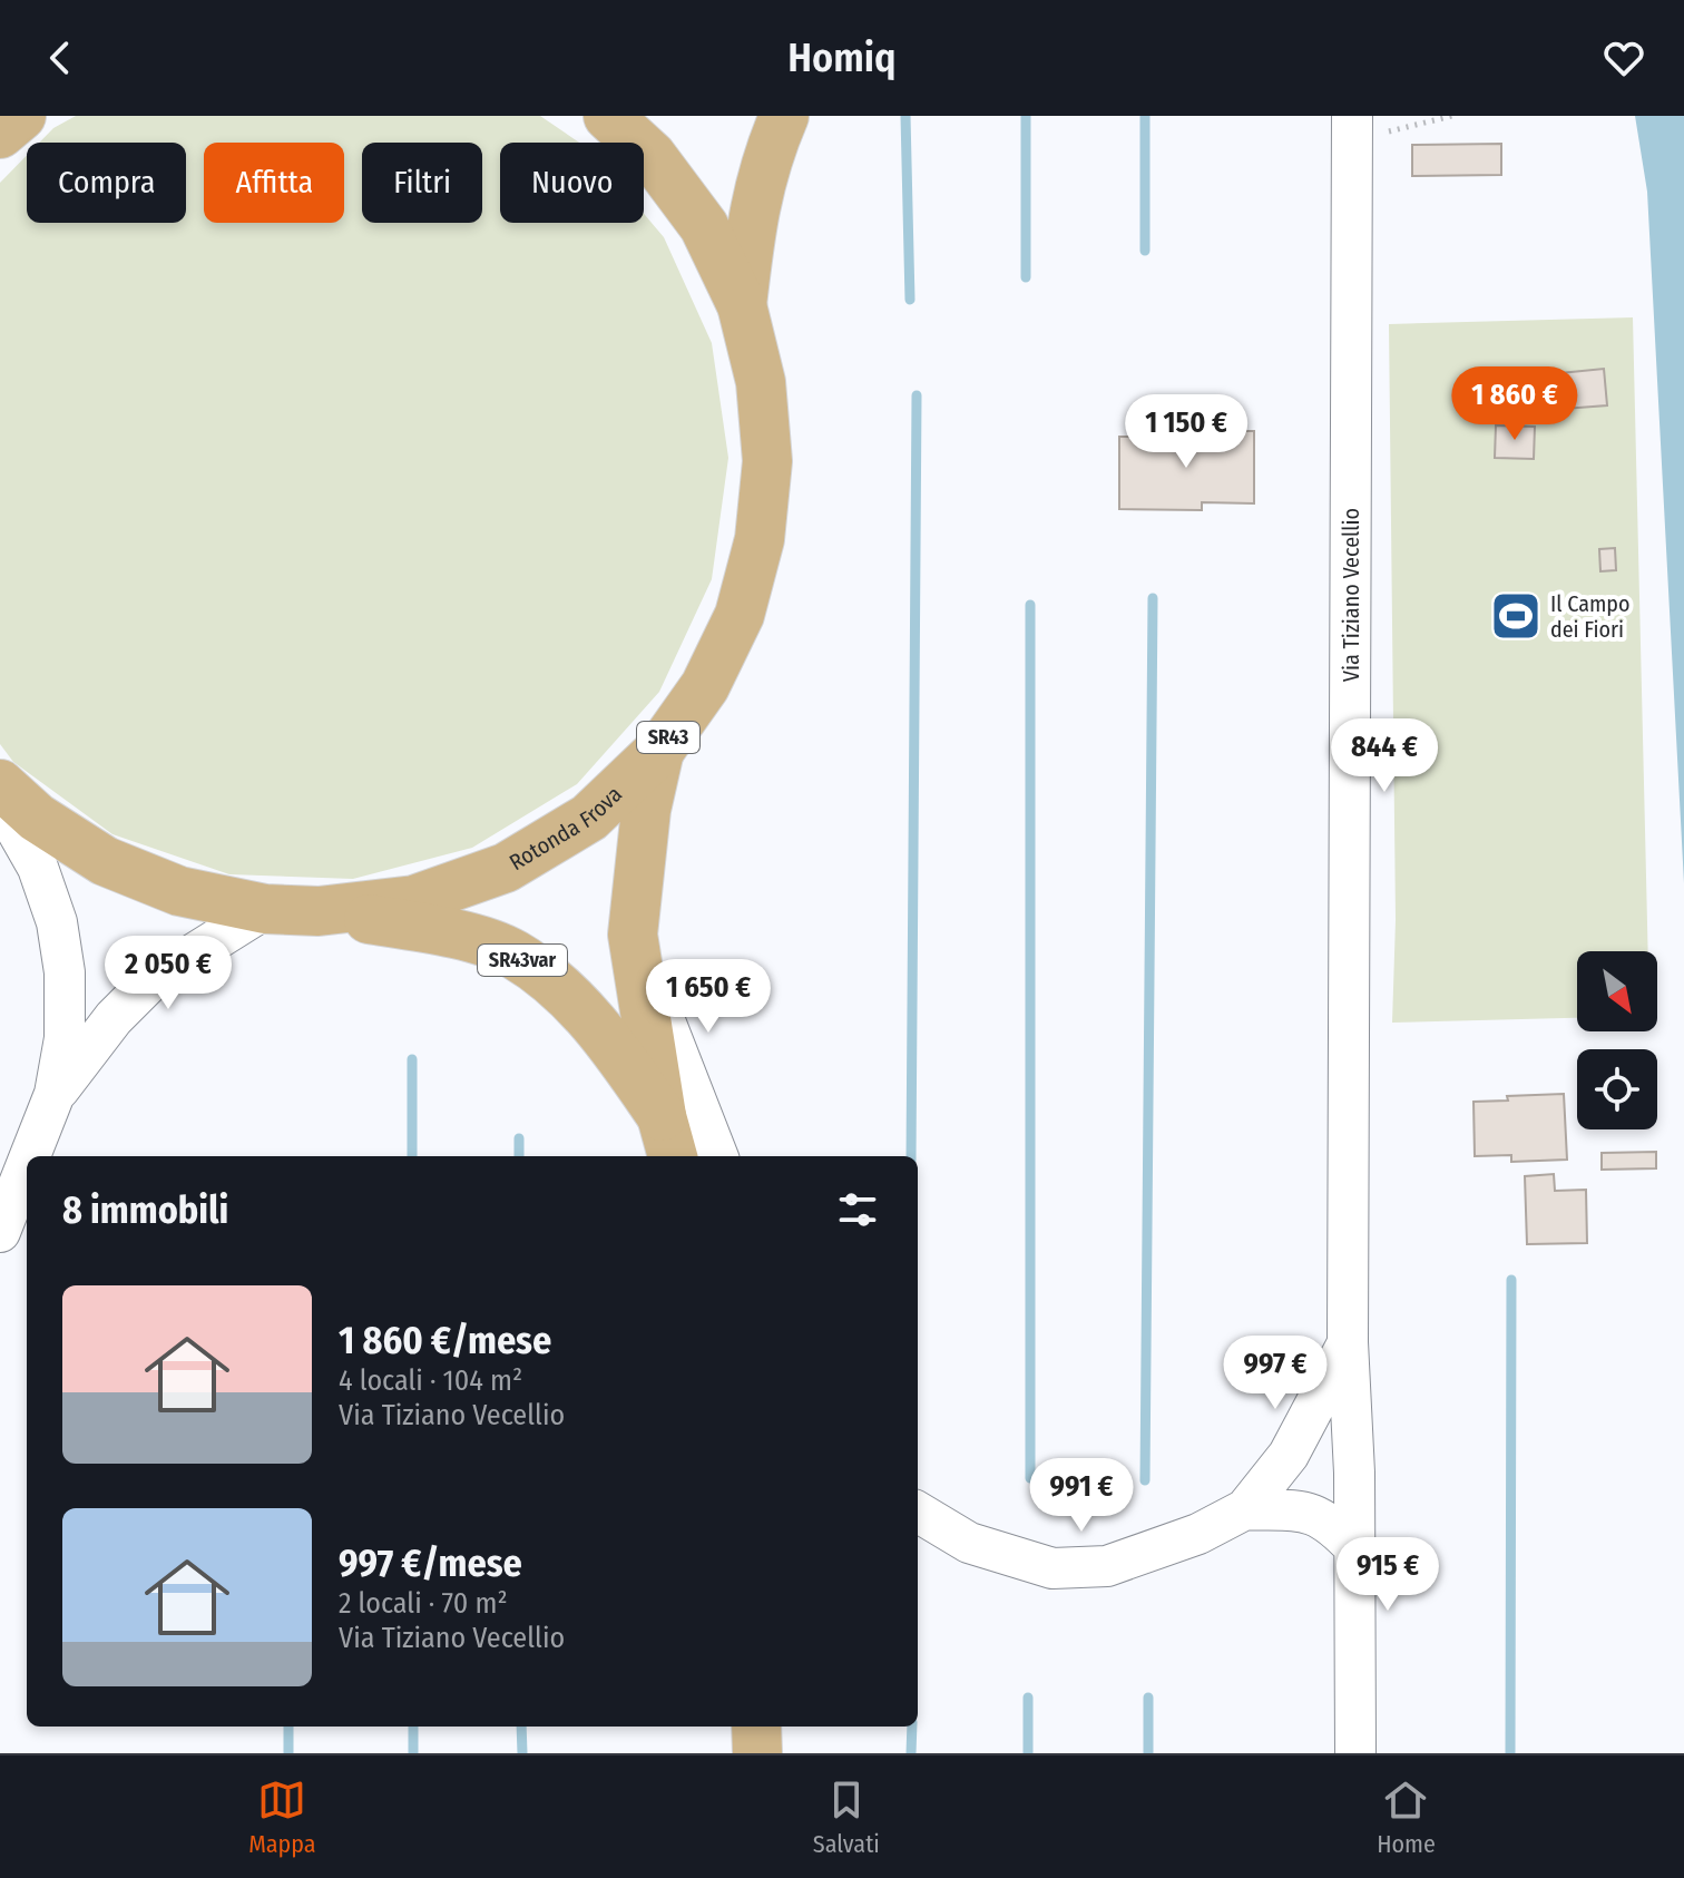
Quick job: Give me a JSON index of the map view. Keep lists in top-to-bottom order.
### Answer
{
  "streets": {
    "main road": ["SR43", "Rotonda Frova", "SR43var"],
    "street": ["Via Tiziano Vecellio"]
  },
  "crossings": [
    ["SR43", "Rotonda Frova"],
    ["Rotonda Frova", "SR43var"]
  ],
  "places": {
    "sports": ["Il Campo dei Fiori"]
  },
  "north": "bottom right",
  "page": {
    "header": "Homiq",
    "chip": [
      "Compra",
      "Affitta",
      "Filtri",
      "Nuovo"
    ],
    "price": [
      "1 860 €",
      "1 150 €",
      "844 €",
      "2 050 €",
      "1 650 €",
      "997 €",
      "991 €",
      "915 €"
    ],
    "heading": "8 immobili",
    "list": [
      {
        "name": "1 860 €/mese",
        "note": "4 locali · 104 m² · Via Tiziano Vecellio"
      },
      {
        "name": "997 €/mese",
        "note": "2 locali · 70 m² · Via Tiziano Vecellio"
      }
    ],
    "tabs": ["Mappa", "Salvati", "Home"]
  }
}
